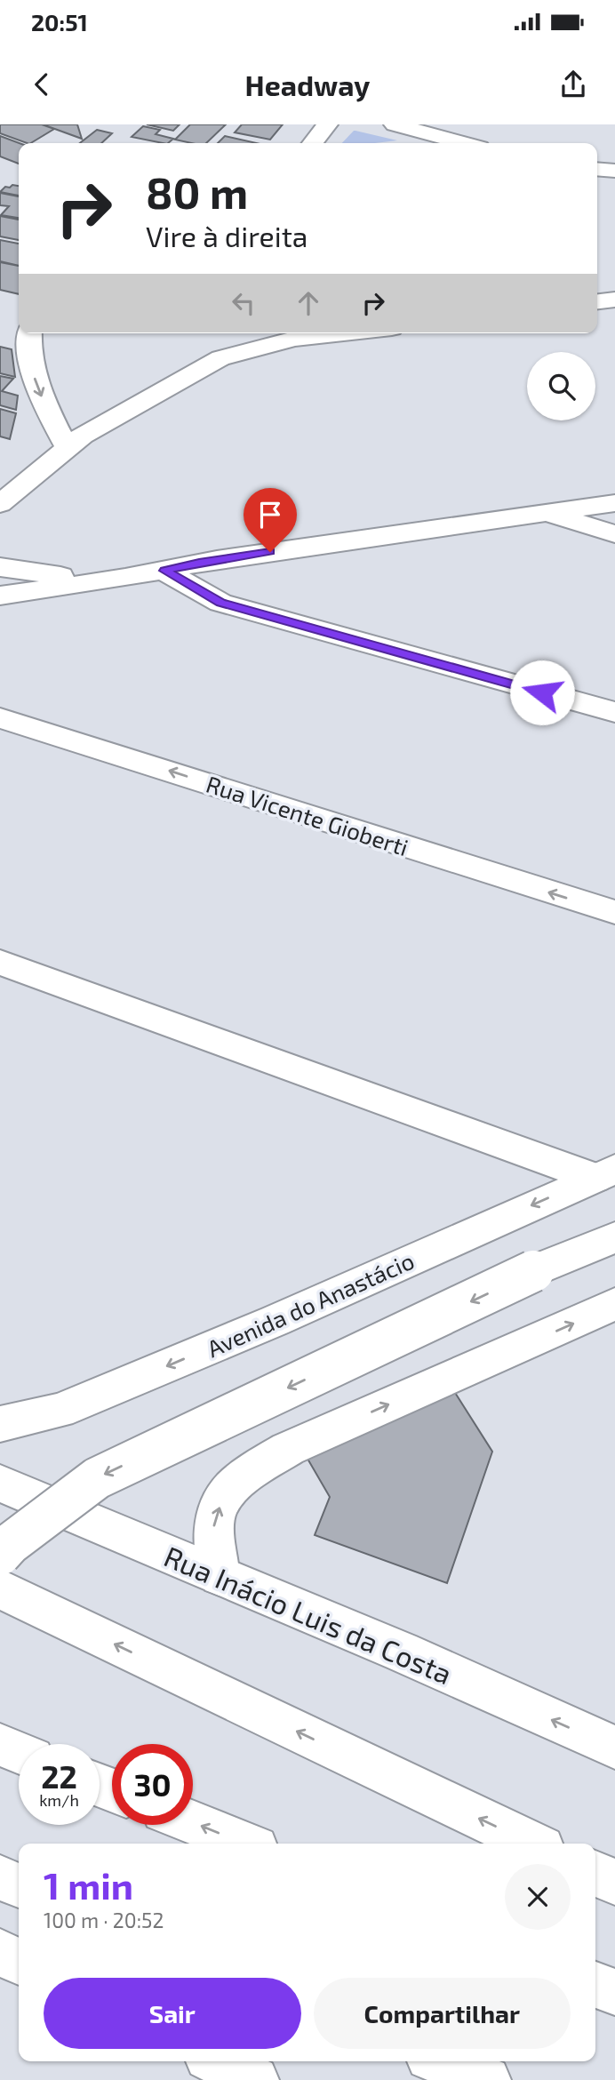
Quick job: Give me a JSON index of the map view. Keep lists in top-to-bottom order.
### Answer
{
  "streets": {
    "main road": ["Rua Vicente Gioberti", "Avenida do Anastácio", "Rua Inácio Luis da Costa"]
  },
  "page": {
    "status": "20:51",
    "header": "Headway",
    "turn": ["80 m", "Vire à direita"],
    "speed": "22 km/h",
    "limit": "30",
    "heading": ["1 min", "100 m · 20:52"],
    "buttons": ["Sair", "Compartilhar"]
  }
}
